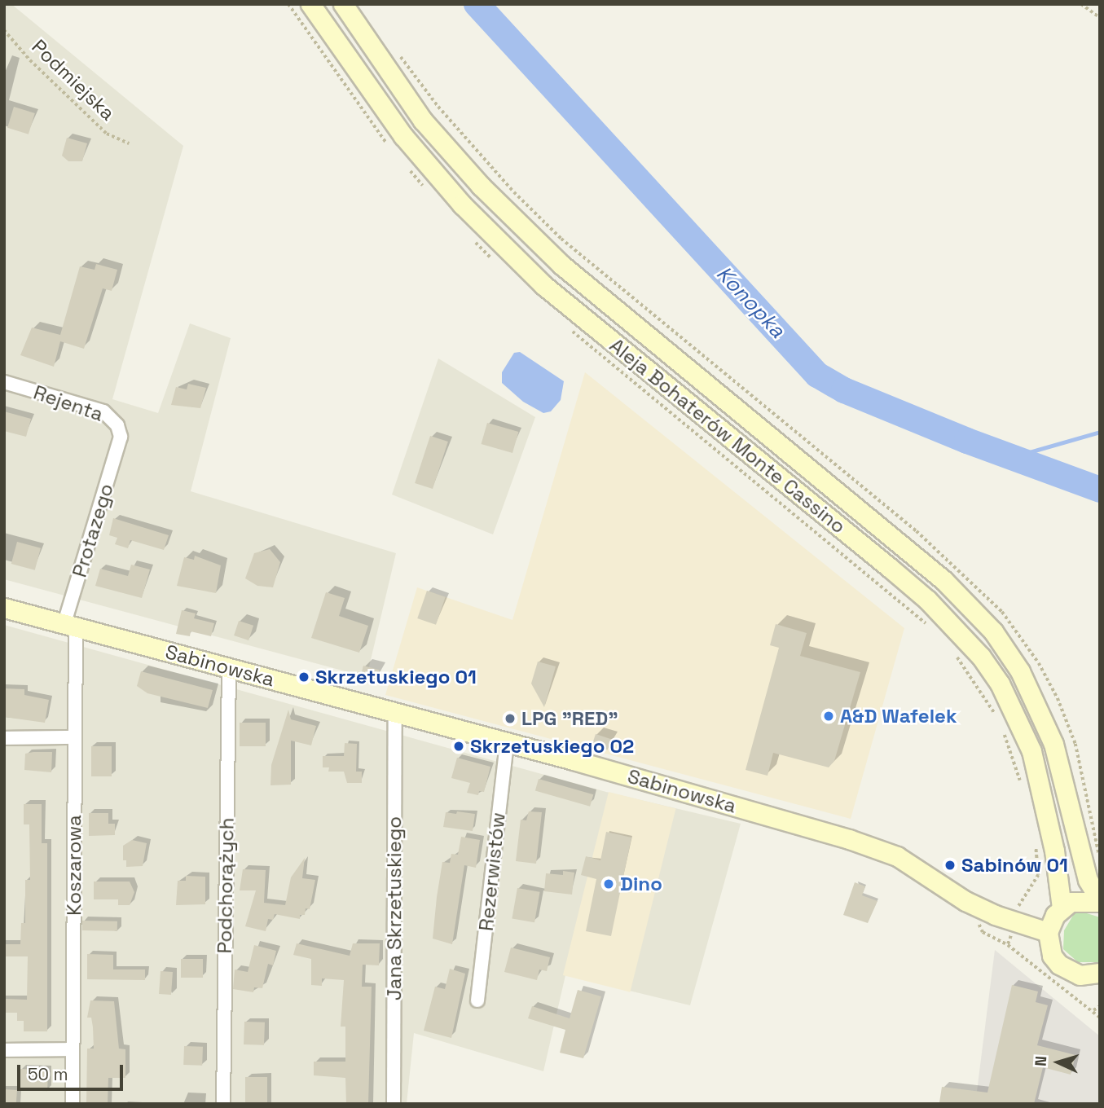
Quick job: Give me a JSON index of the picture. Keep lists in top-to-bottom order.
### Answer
{
  "streets": {
    "main road": ["Aleja Bohaterów Monte Cassino", "Sabinowska"],
    "street": [
      "Rejenta",
      "Protazego",
      "Koszarowa",
      "Rezerwistów",
      "Podchorążych",
      "Jana Skrzetuskiego"
    ],
    "path": ["Podmiejska"]
  },
  "crossings": [
    ["Rejenta", "Protazego"],
    ["Protazego", "Sabinowska"],
    ["Protazego", "Koszarowa"],
    ["Sabinowska", "Koszarowa"],
    ["Sabinowska", "Rezerwistów"],
    ["Sabinowska", "Podchorążych"],
    ["Sabinowska", "Jana Skrzetuskiego"]
  ],
  "water": ["Konopka"],
  "places": [
    "Skrzetuskiego 01",
    "A&D Wafelek",
    "LPG \"RED\"",
    "Skrzetuskiego 02",
    "Sabinów 01",
    "Dino"
  ],
  "scale_bar": "50 m",
  "north": "left"
}
